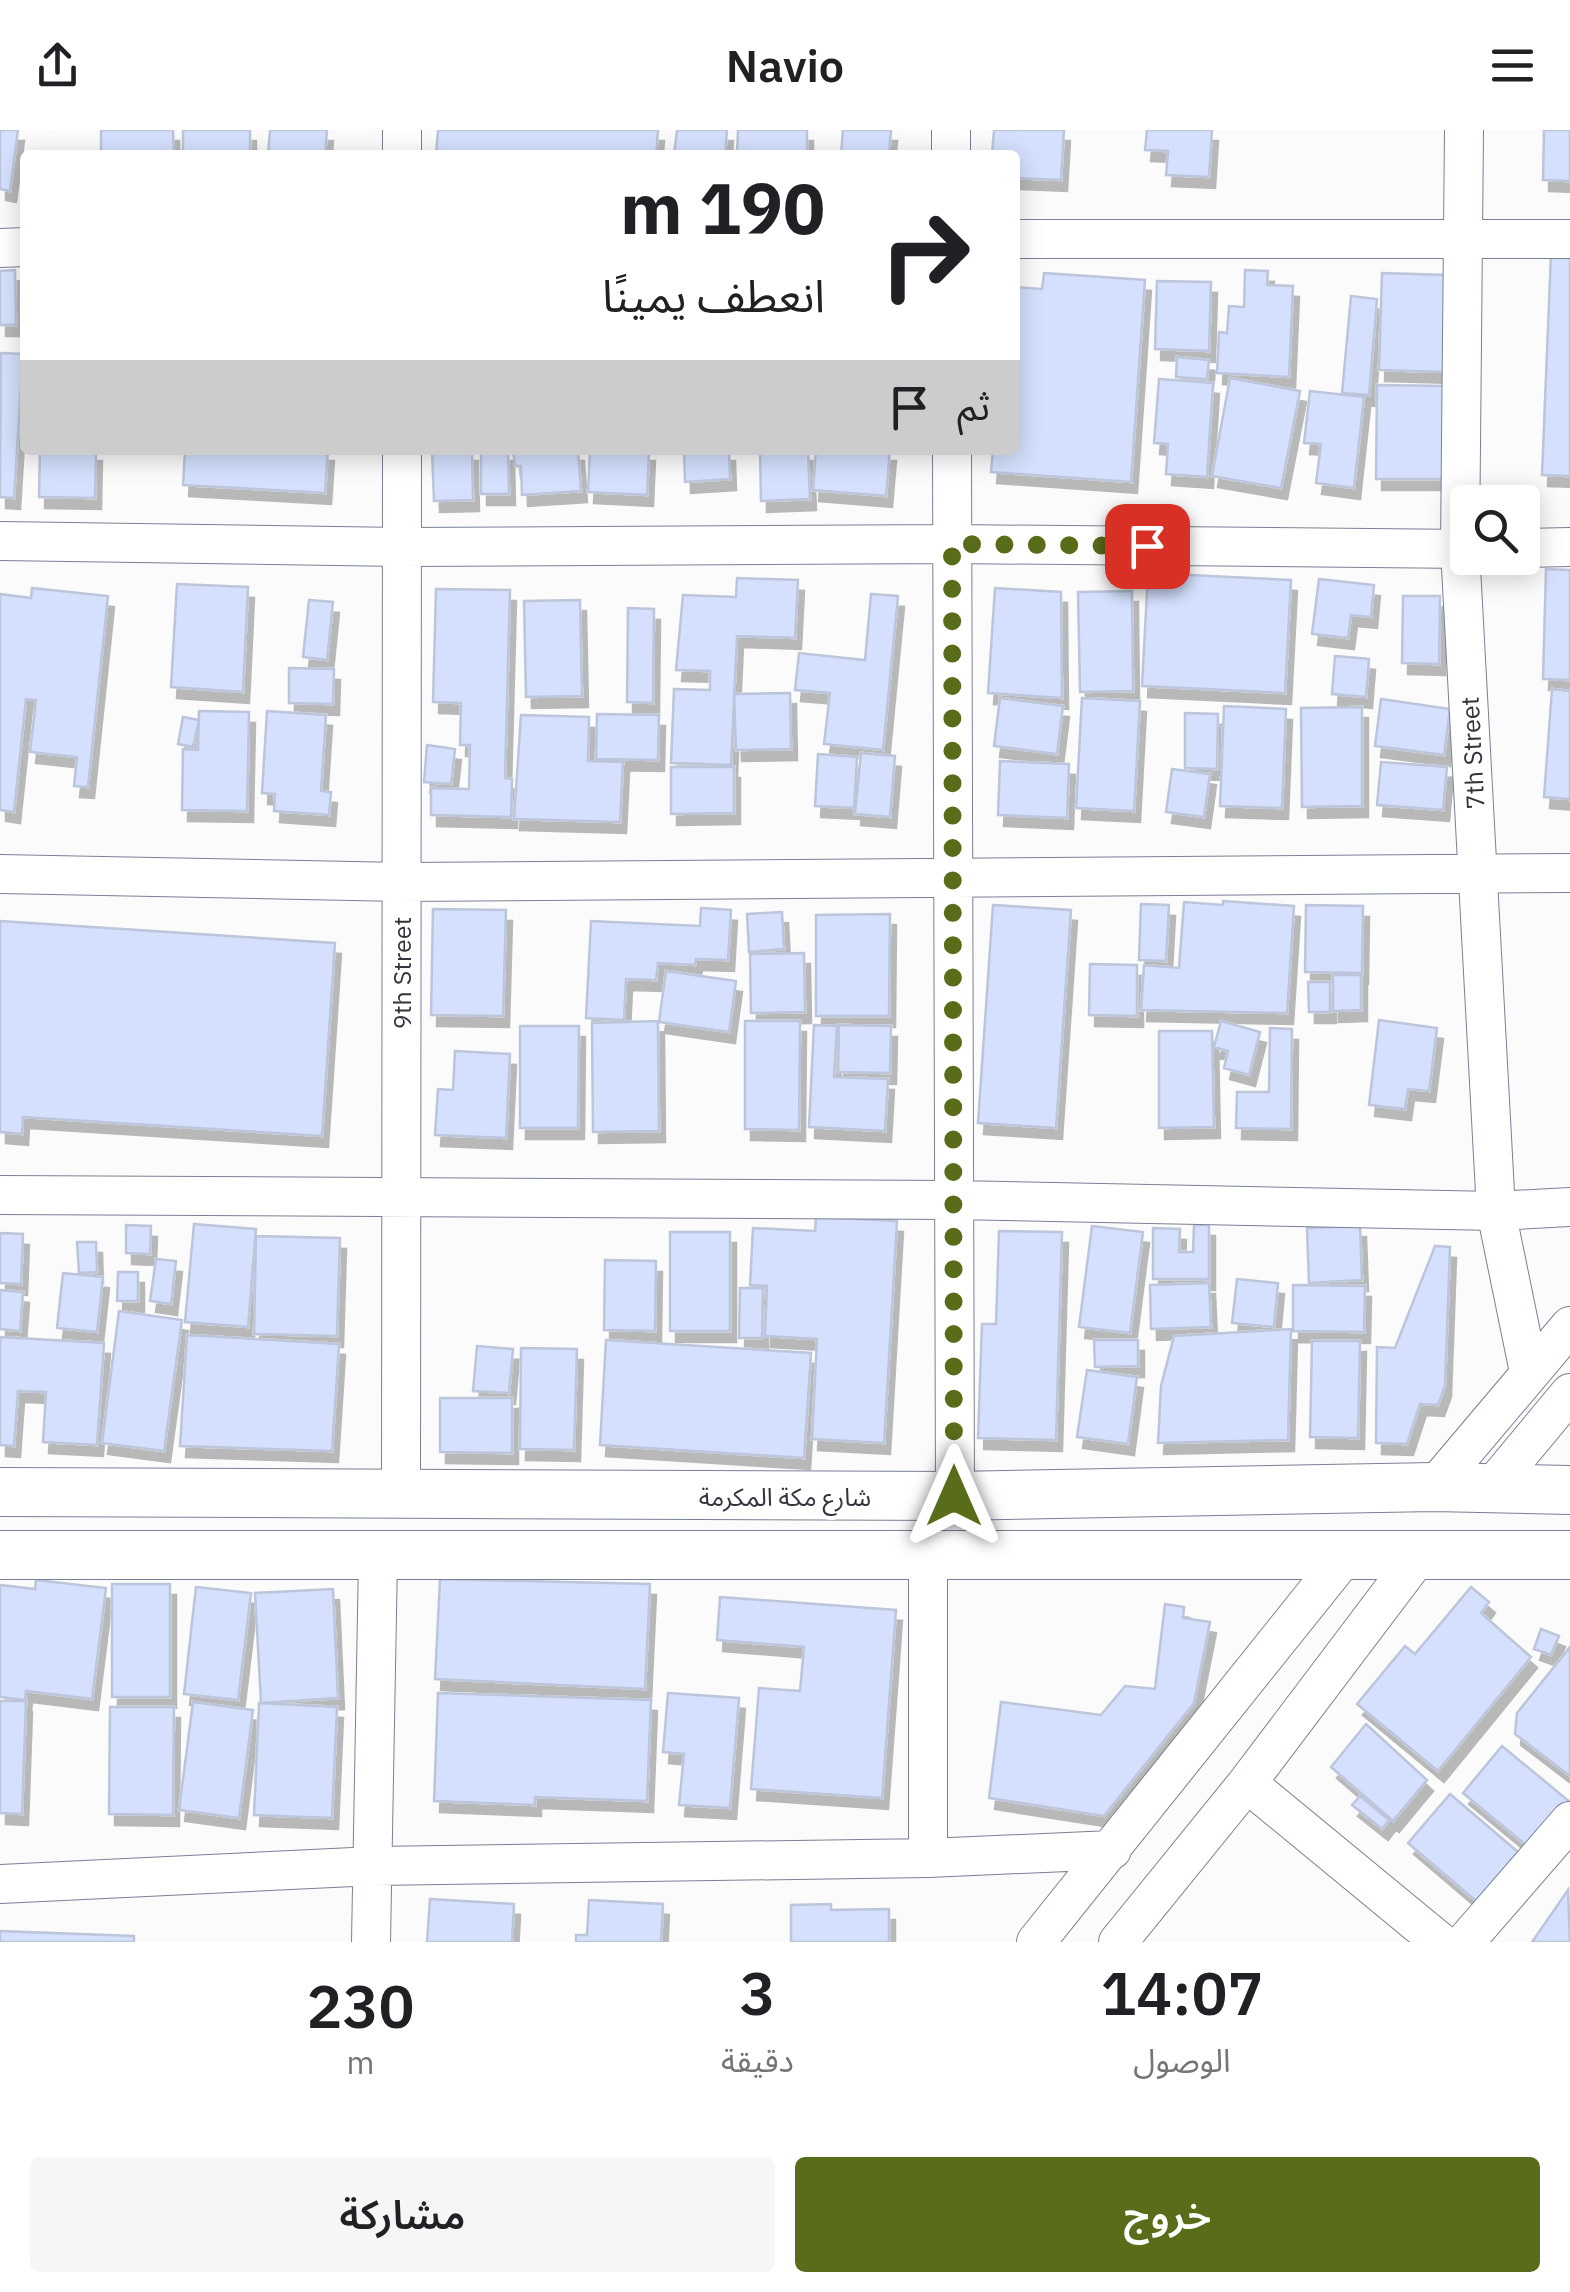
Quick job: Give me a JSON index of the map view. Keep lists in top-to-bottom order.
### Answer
{
  "streets": {
    "main road": ["شارع مكة المكرمة"],
    "street": ["7th Street", "9th Street"]
  },
  "crossings": [
    ["9th Street", "شارع مكة المكرمة"]
  ],
  "page": {
    "header": "Navio",
    "turn": ["190 m", "انعطف يمينًا"],
    "then": "ثم",
    "eta": [
      "14:07",
      "الوصول",
      "3",
      "دقيقة",
      "230",
      "m"
    ],
    "buttons": ["خروج", "مشاركة"]
  }
}
